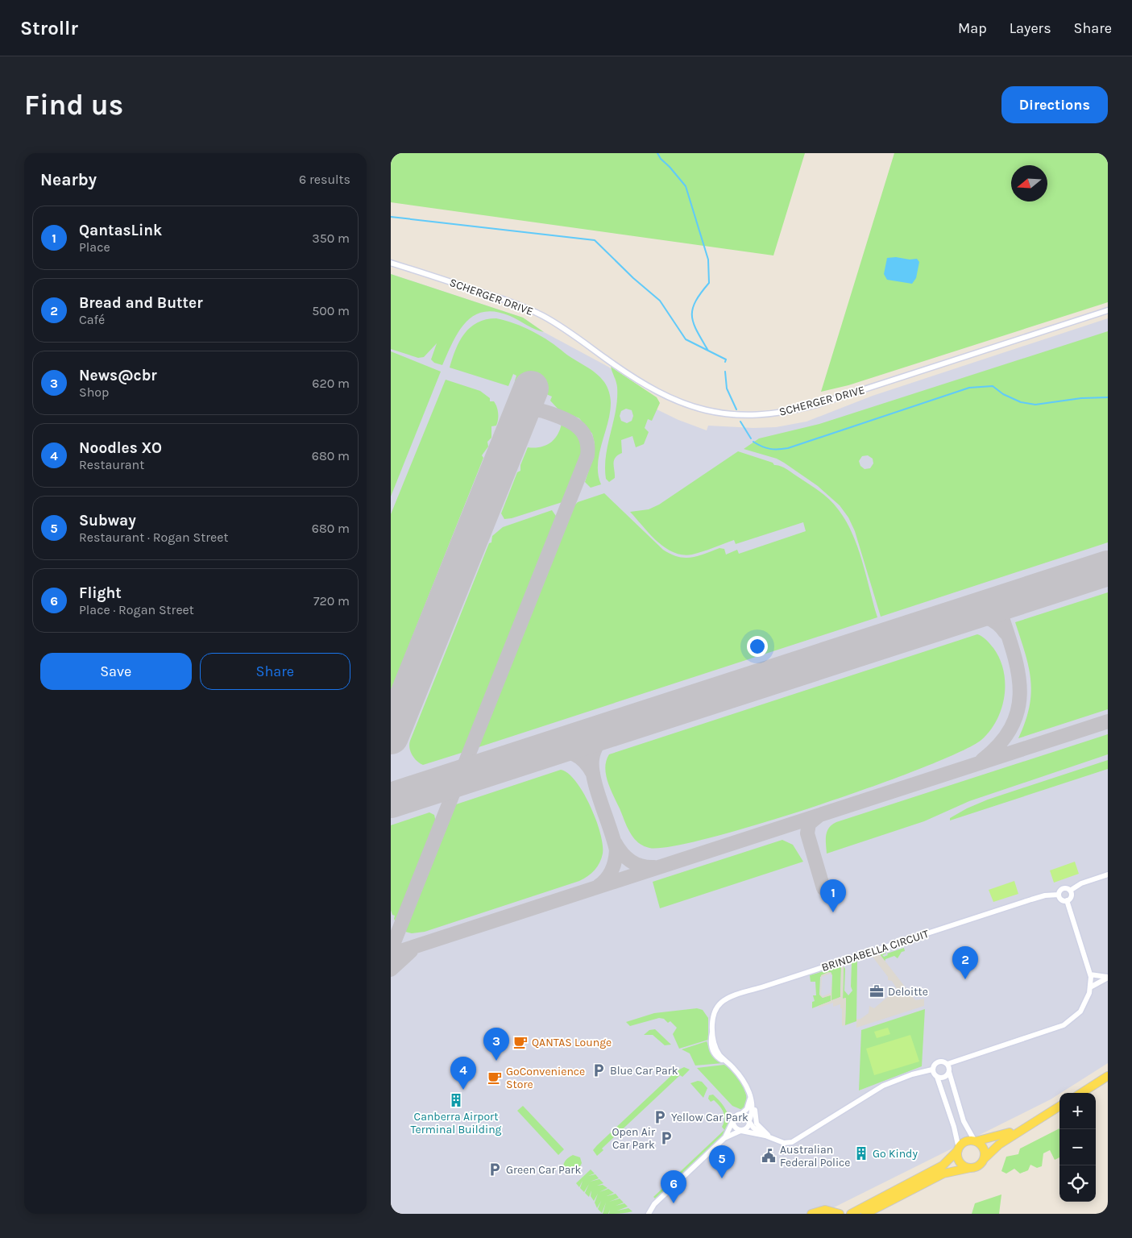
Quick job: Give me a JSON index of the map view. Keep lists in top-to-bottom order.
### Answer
{
  "streets": {
    "street": ["SCHERGER DRIVE", "BRINDABELLA CIRCUIT"]
  },
  "places": {
    "office": ["Deloitte"],
    "cafe": ["QANTAS Lounge", "GoConvenience Store"],
    "parking": [
      "Blue Car Park",
      "Yellow Car Park",
      "Open Air Car Park",
      "Green Car Park"
    ],
    "building": ["Canberra Airport Terminal Building", "Go Kindy"],
    "public building": ["Australian Federal Police"]
  },
  "north": "left",
  "page": {
    "header": "Strollr",
    "nav": ["Map", "Layers", "Share"],
    "buttons": [
      "Directions",
      ["Save", "Share"]
    ],
    "title": "Find us",
    "heading": ["Nearby", "6 results"],
    "list": [
      {
        "mark": "1",
        "name": "QantasLink",
        "note": "Place",
        "value": "350 m"
      },
      {
        "mark": "2",
        "name": "Bread and Butter",
        "note": "Café",
        "value": "500 m"
      },
      {
        "mark": "3",
        "name": "News@cbr",
        "note": "Shop",
        "value": "620 m"
      },
      {
        "mark": "4",
        "name": "Noodles XO",
        "note": "Restaurant",
        "value": "680 m"
      },
      {
        "mark": "5",
        "name": "Subway",
        "note": "Restaurant · Rogan Street",
        "value": "680 m"
      },
      {
        "mark": "6",
        "name": "Flight",
        "note": "Place · Rogan Street",
        "value": "720 m"
      }
    ],
    "pins": [
      "1",
      "2",
      "3",
      "4",
      "5",
      "6"
    ],
    "map_buttons": ["+", "−"]
  }
}
